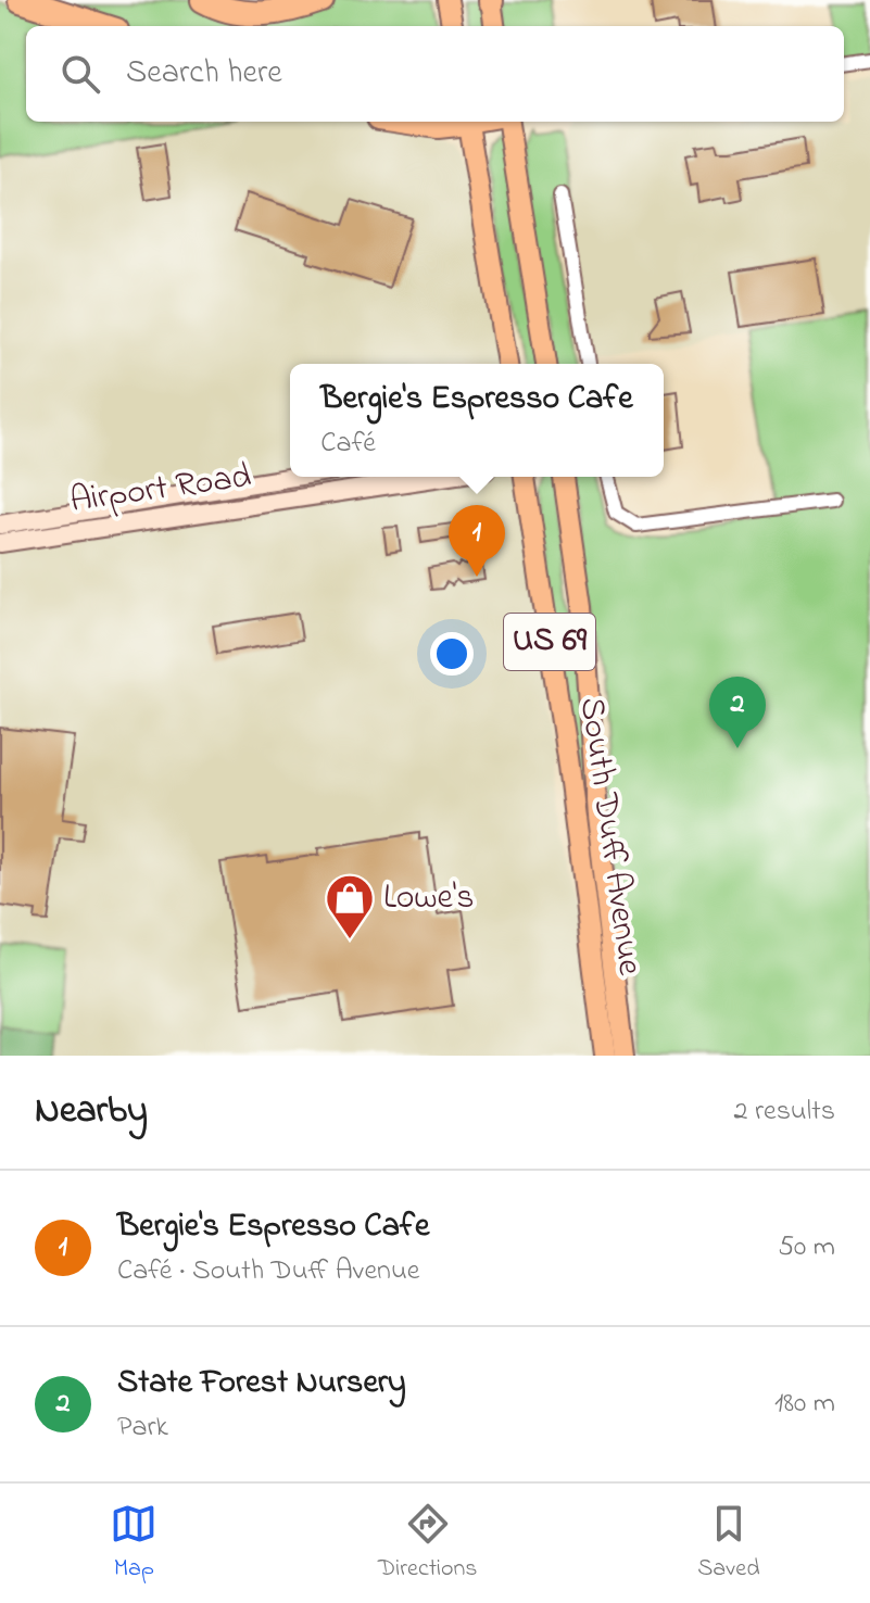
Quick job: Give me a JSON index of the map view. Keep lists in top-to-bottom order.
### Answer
{
  "streets": {
    "main road": ["Airport Road", "US 69", "South Duff Avenue"]
  },
  "places": {
    "shop": ["Lowe's"]
  },
  "page": {
    "search": "Search here",
    "popup": ["Bergie's Espresso Cafe", "Café"],
    "pins": ["1", "2"],
    "heading": ["Nearby", "2 results"],
    "list": [
      {
        "mark": "1",
        "name": "Bergie's Espresso Cafe",
        "note": "Café · South Duff Avenue",
        "value": "50 m"
      },
      {
        "mark": "2",
        "name": "State Forest Nursery",
        "note": "Park",
        "value": "180 m"
      }
    ],
    "nav": ["Map", "Directions", "Saved"]
  }
}
